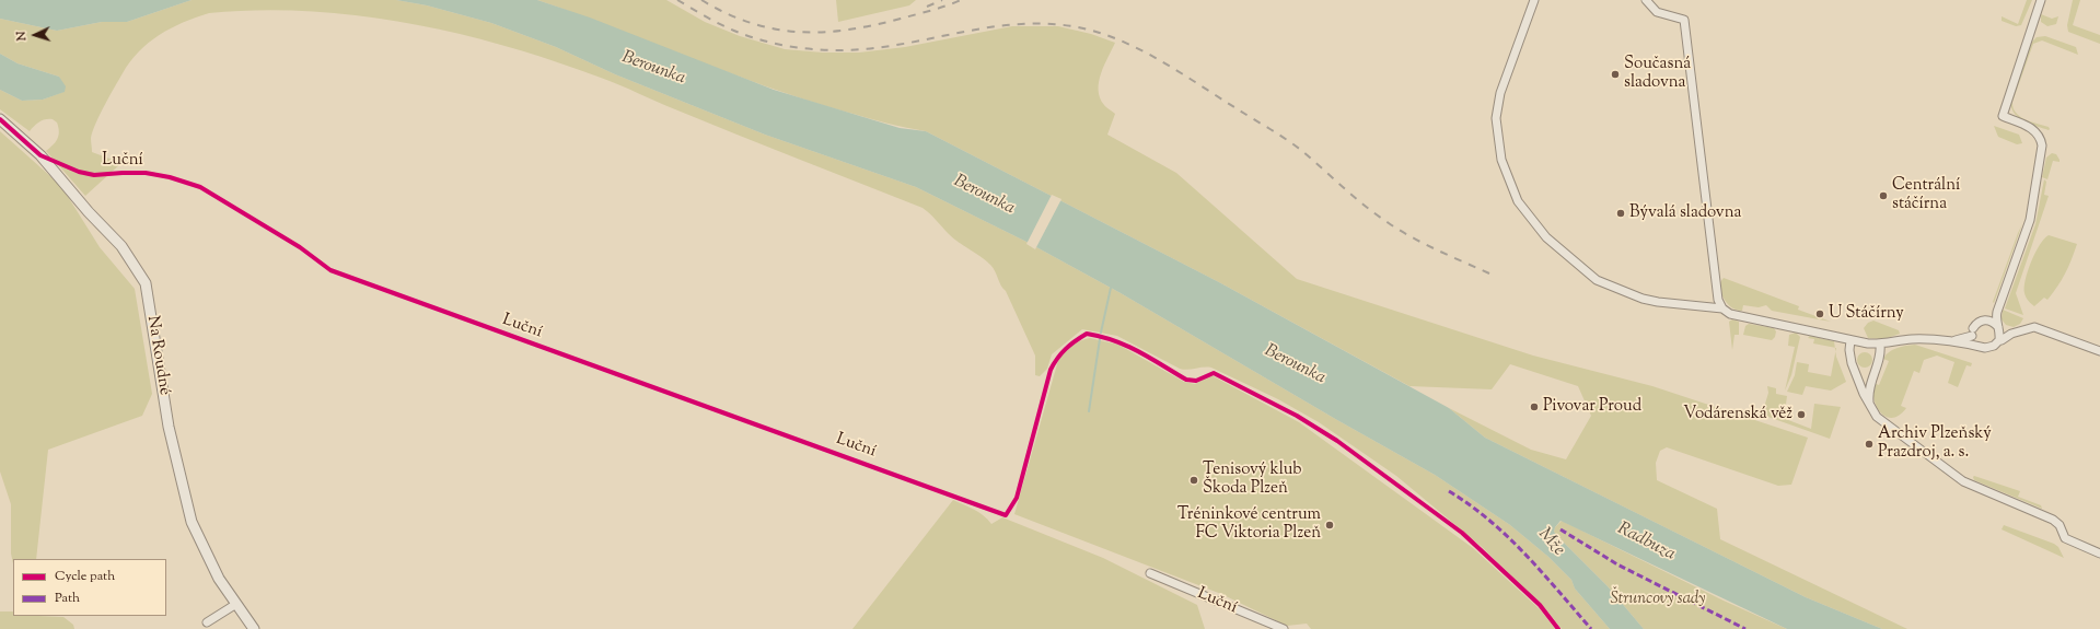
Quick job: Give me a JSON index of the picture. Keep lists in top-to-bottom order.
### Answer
{
  "streets": {
    "street": ["Luční", "Na Roudné"]
  },
  "water": ["Berounka", "Mže", "Radbuza"],
  "parks": ["Štruncovy sady"],
  "places": [
    "Současná sladovna",
    "Centrální stáčírna",
    "Bývalá sladovna",
    "U Stáčírny",
    "Pivovar Proud",
    "Vodárenská věž",
    "Archiv Plzeňský Prazdroj, a. s.",
    "Tenisový klub Škoda Plzeň",
    "Tréninkové centrum FC Viktoria Plzeň"
  ],
  "legend": ["Cycle path", "Path"],
  "north": "left"
}
